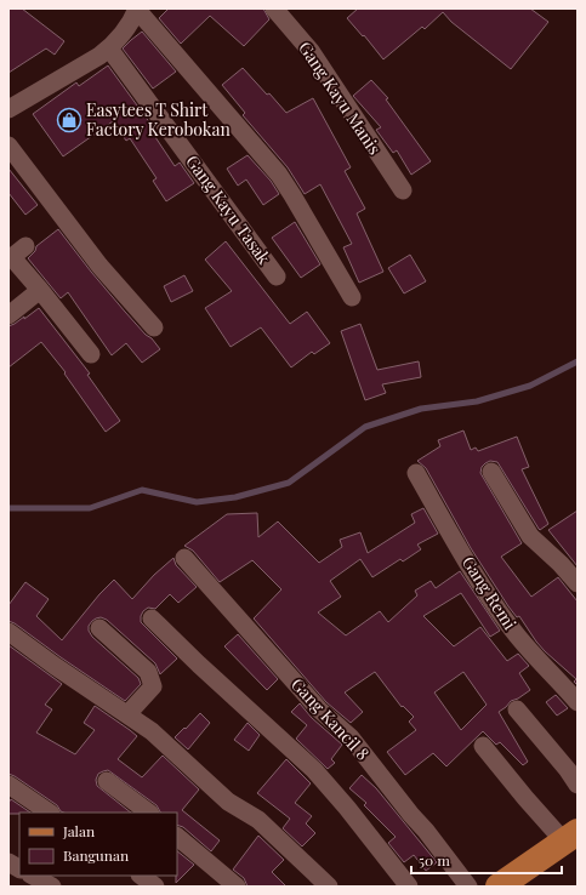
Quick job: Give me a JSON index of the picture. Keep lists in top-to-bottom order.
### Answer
{
  "streets": {
    "street": [
      "Gang Kayu Manis",
      "Gang Kayu Tasak",
      "Gang Remi",
      "Gang Kancil 8"
    ]
  },
  "places": {
    "shop": ["Easytees T Shirt Factory Kerobokan"]
  },
  "legend": ["Jalan", "Bangunan"],
  "scale_bar": "50 m"
}
